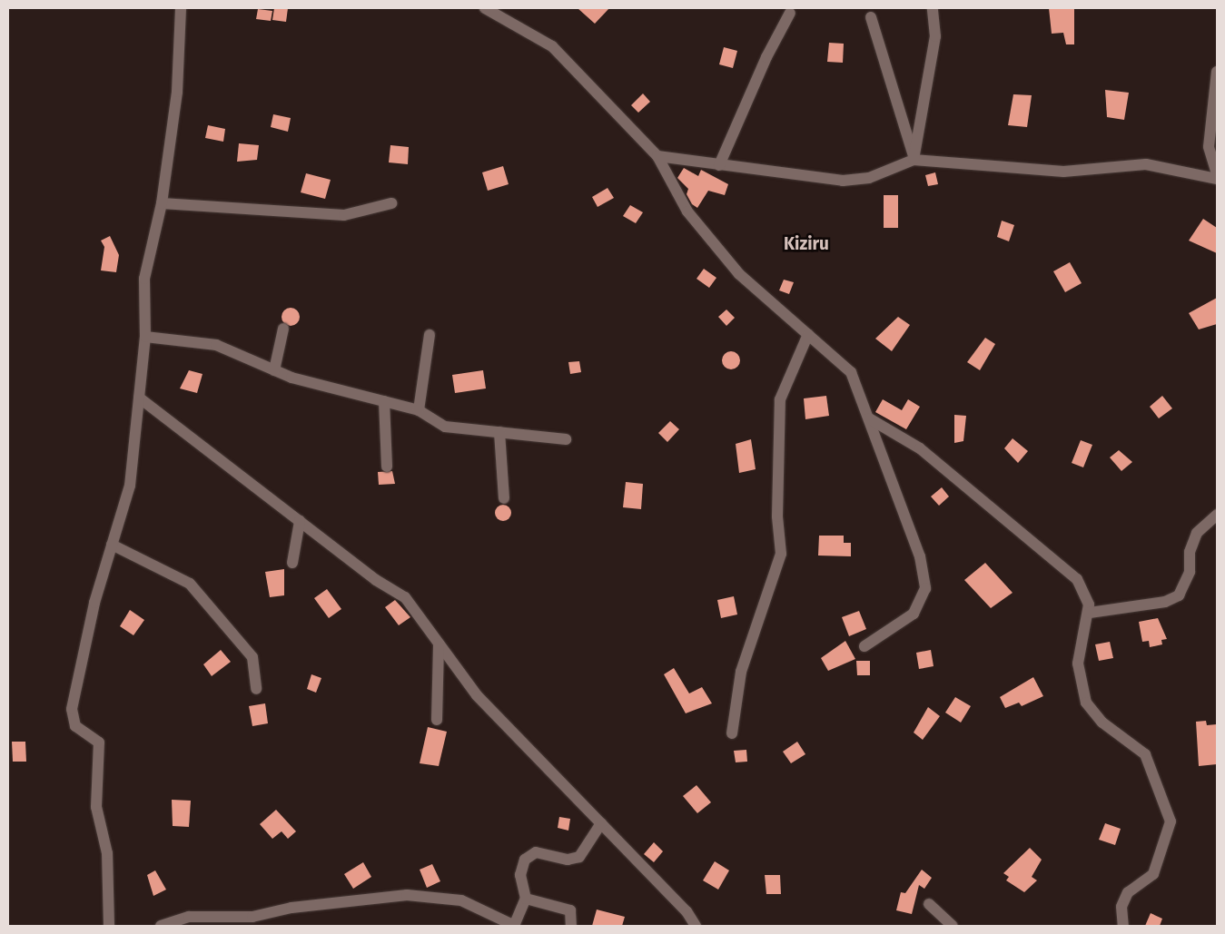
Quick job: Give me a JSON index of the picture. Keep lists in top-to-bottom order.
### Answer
{
  "districts": ["Kiziru"]
}
